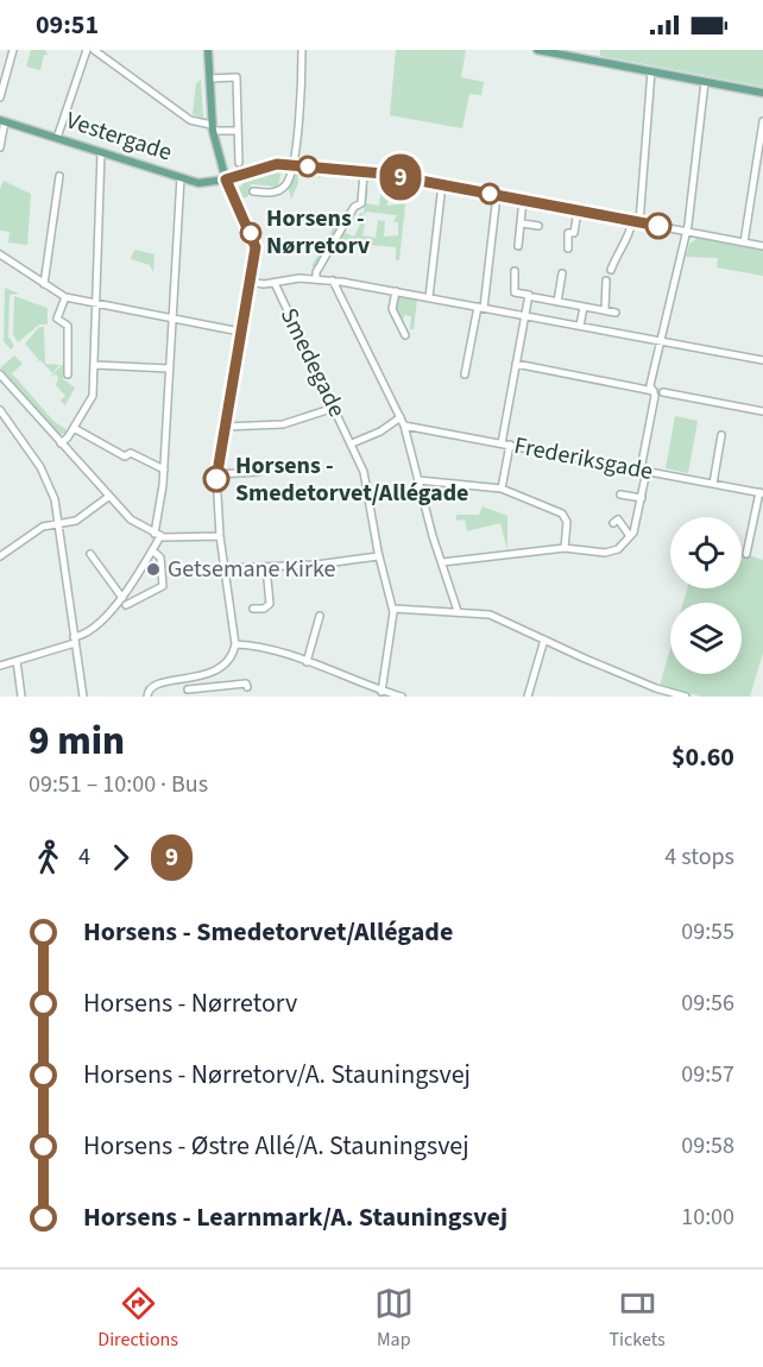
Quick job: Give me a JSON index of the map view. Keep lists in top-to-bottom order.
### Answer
{
  "streets": {
    "main road": ["Vestergade"],
    "street": ["Smedegade", "Frederiksgade"]
  },
  "places": ["Horsens - Nørretorv", "Horsens - Smedetorvet/Allégade", "Getsemane Kirke"],
  "lines": ["bus line 9"],
  "page": {
    "status": "09:51",
    "on_map": "9",
    "heading": ["9 min", "09:51 – 10:00 · Bus", "$0.60"],
    "legs": ["4", "9", "4 stops"],
    "list": [
      {
        "name": "Horsens - Smedetorvet/Allégade",
        "value": "09:55"
      },
      {
        "name": "Horsens - Nørretorv",
        "value": "09:56"
      },
      {
        "name": "Horsens - Nørretorv/A. Stauningsvej",
        "value": "09:57"
      },
      {
        "name": "Horsens - Østre Allé/A. Stauningsvej",
        "value": "09:58"
      },
      {
        "name": "Horsens - Learnmark/A. Stauningsvej",
        "value": "10:00"
      }
    ],
    "tabs": ["Directions", "Map", "Tickets"]
  }
}
